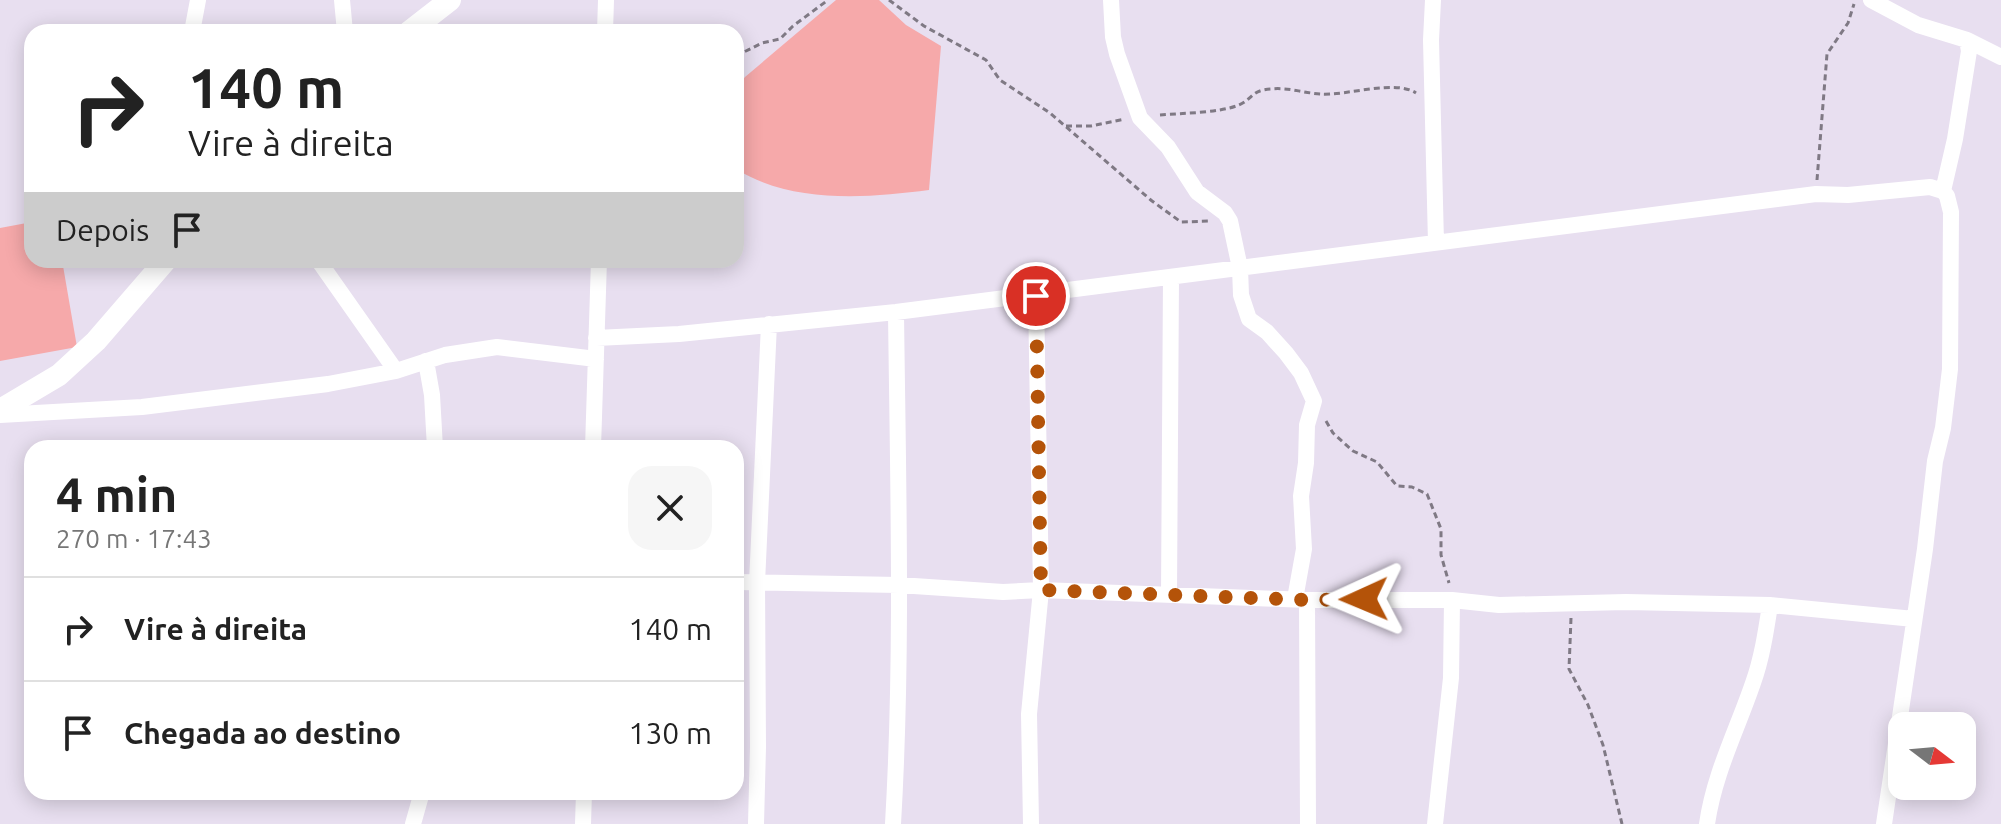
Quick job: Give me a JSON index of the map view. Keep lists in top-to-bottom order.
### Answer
{
  "north": "right",
  "page": {
    "turn": ["140 m", "Vire à direita"],
    "then": "Depois",
    "heading": ["4 min", "270 m · 17:43"],
    "list": [
      {
        "name": "Vire à direita",
        "value": "140 m"
      },
      {
        "name": "Chegada ao destino",
        "value": "130 m"
      }
    ]
  }
}
